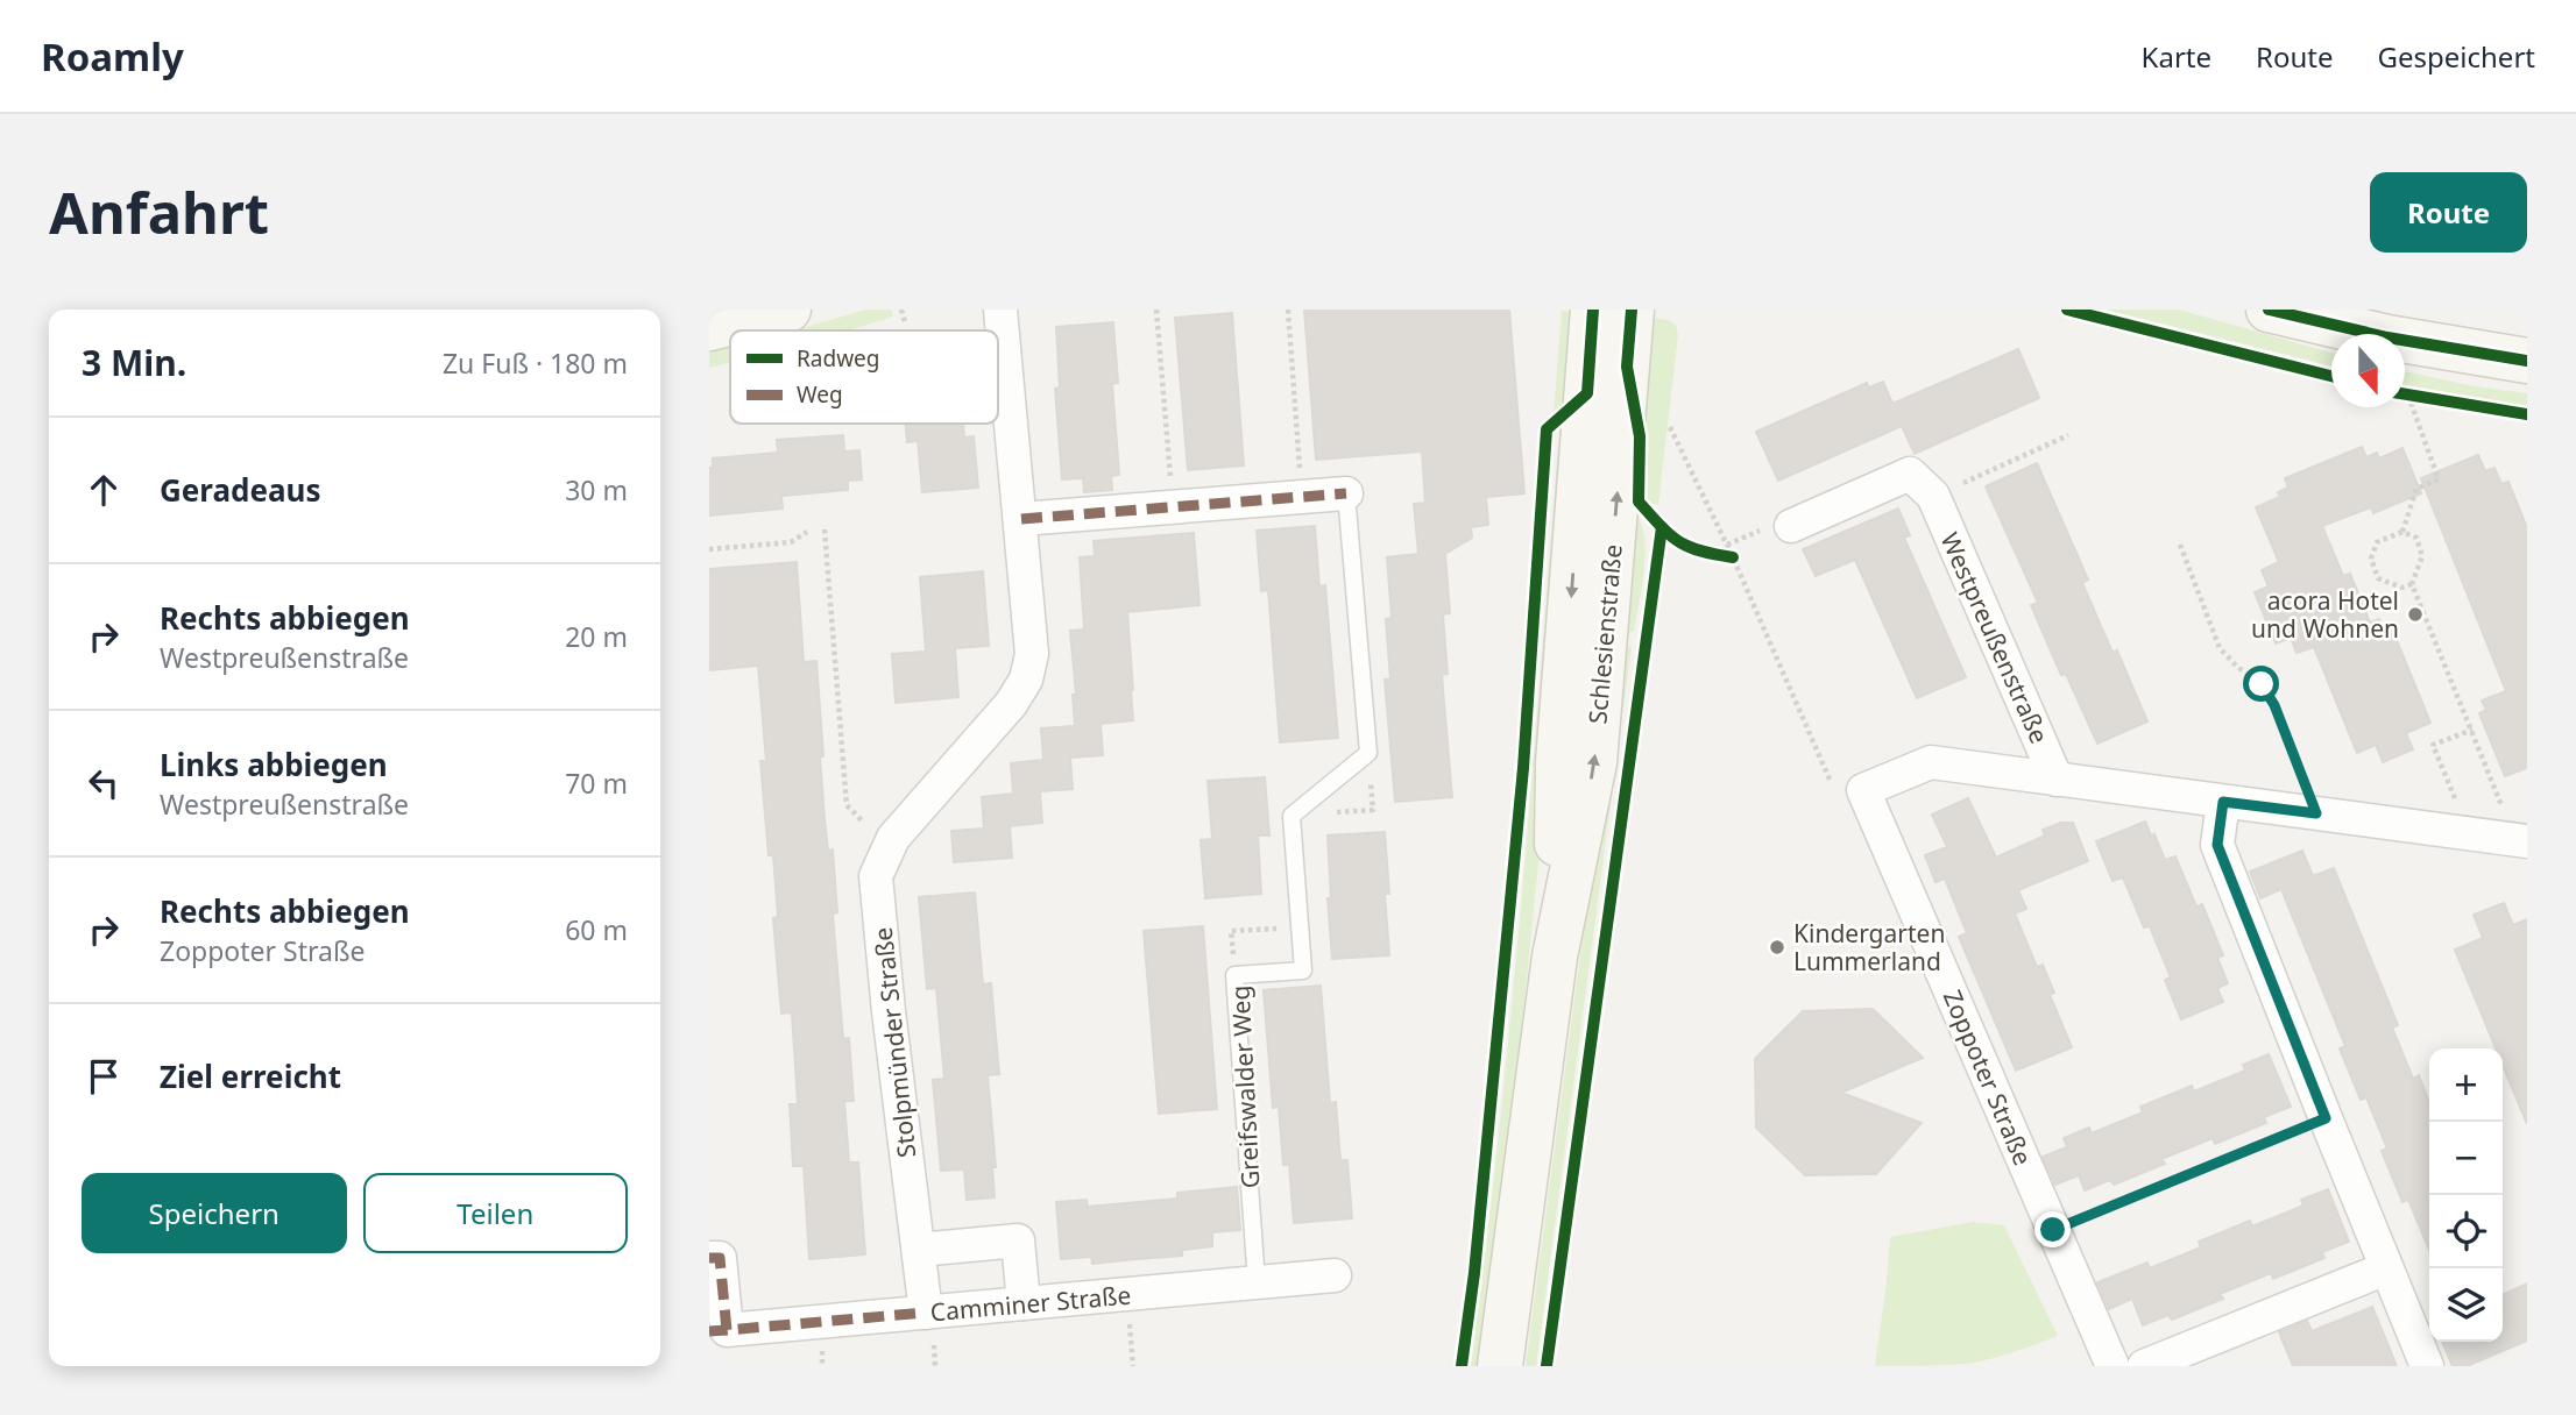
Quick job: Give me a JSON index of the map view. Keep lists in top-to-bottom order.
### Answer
{
  "streets": {
    "street": [
      "Schlesienstraße",
      "Westpreußenstraße",
      "Stolpmünder Straße",
      "Zoppoter Straße",
      "Greifswalder Weg",
      "Camminer Straße"
    ]
  },
  "crossings": [
    ["Westpreußenstraße", "Zoppoter Straße"],
    ["Stolpmünder Straße", "Greifswalder Weg"],
    ["Stolpmünder Straße", "Camminer Straße"],
    ["Greifswalder Weg", "Camminer Straße"]
  ],
  "places": ["acora Hotel und Wohnen", "Kindergarten Lummerland"],
  "legend": ["Radweg", "Weg"],
  "north": "bottom",
  "page": {
    "header": "Roamly",
    "nav": ["Karte", "Route", "Gespeichert"],
    "buttons": [
      "Route",
      ["Speichern", "Teilen"]
    ],
    "title": "Anfahrt",
    "heading": ["3 Min.", "Zu Fuß · 180 m"],
    "list": [
      ["Geradeaus", "30 m"],
      ["Rechts abbiegen", "Westpreußenstraße", "20 m"],
      ["Links abbiegen", "Westpreußenstraße", "70 m"],
      ["Rechts abbiegen", "Zoppoter Straße", "60 m"],
      "Ziel erreicht"
    ],
    "map_buttons": ["+", "−"]
  }
}
